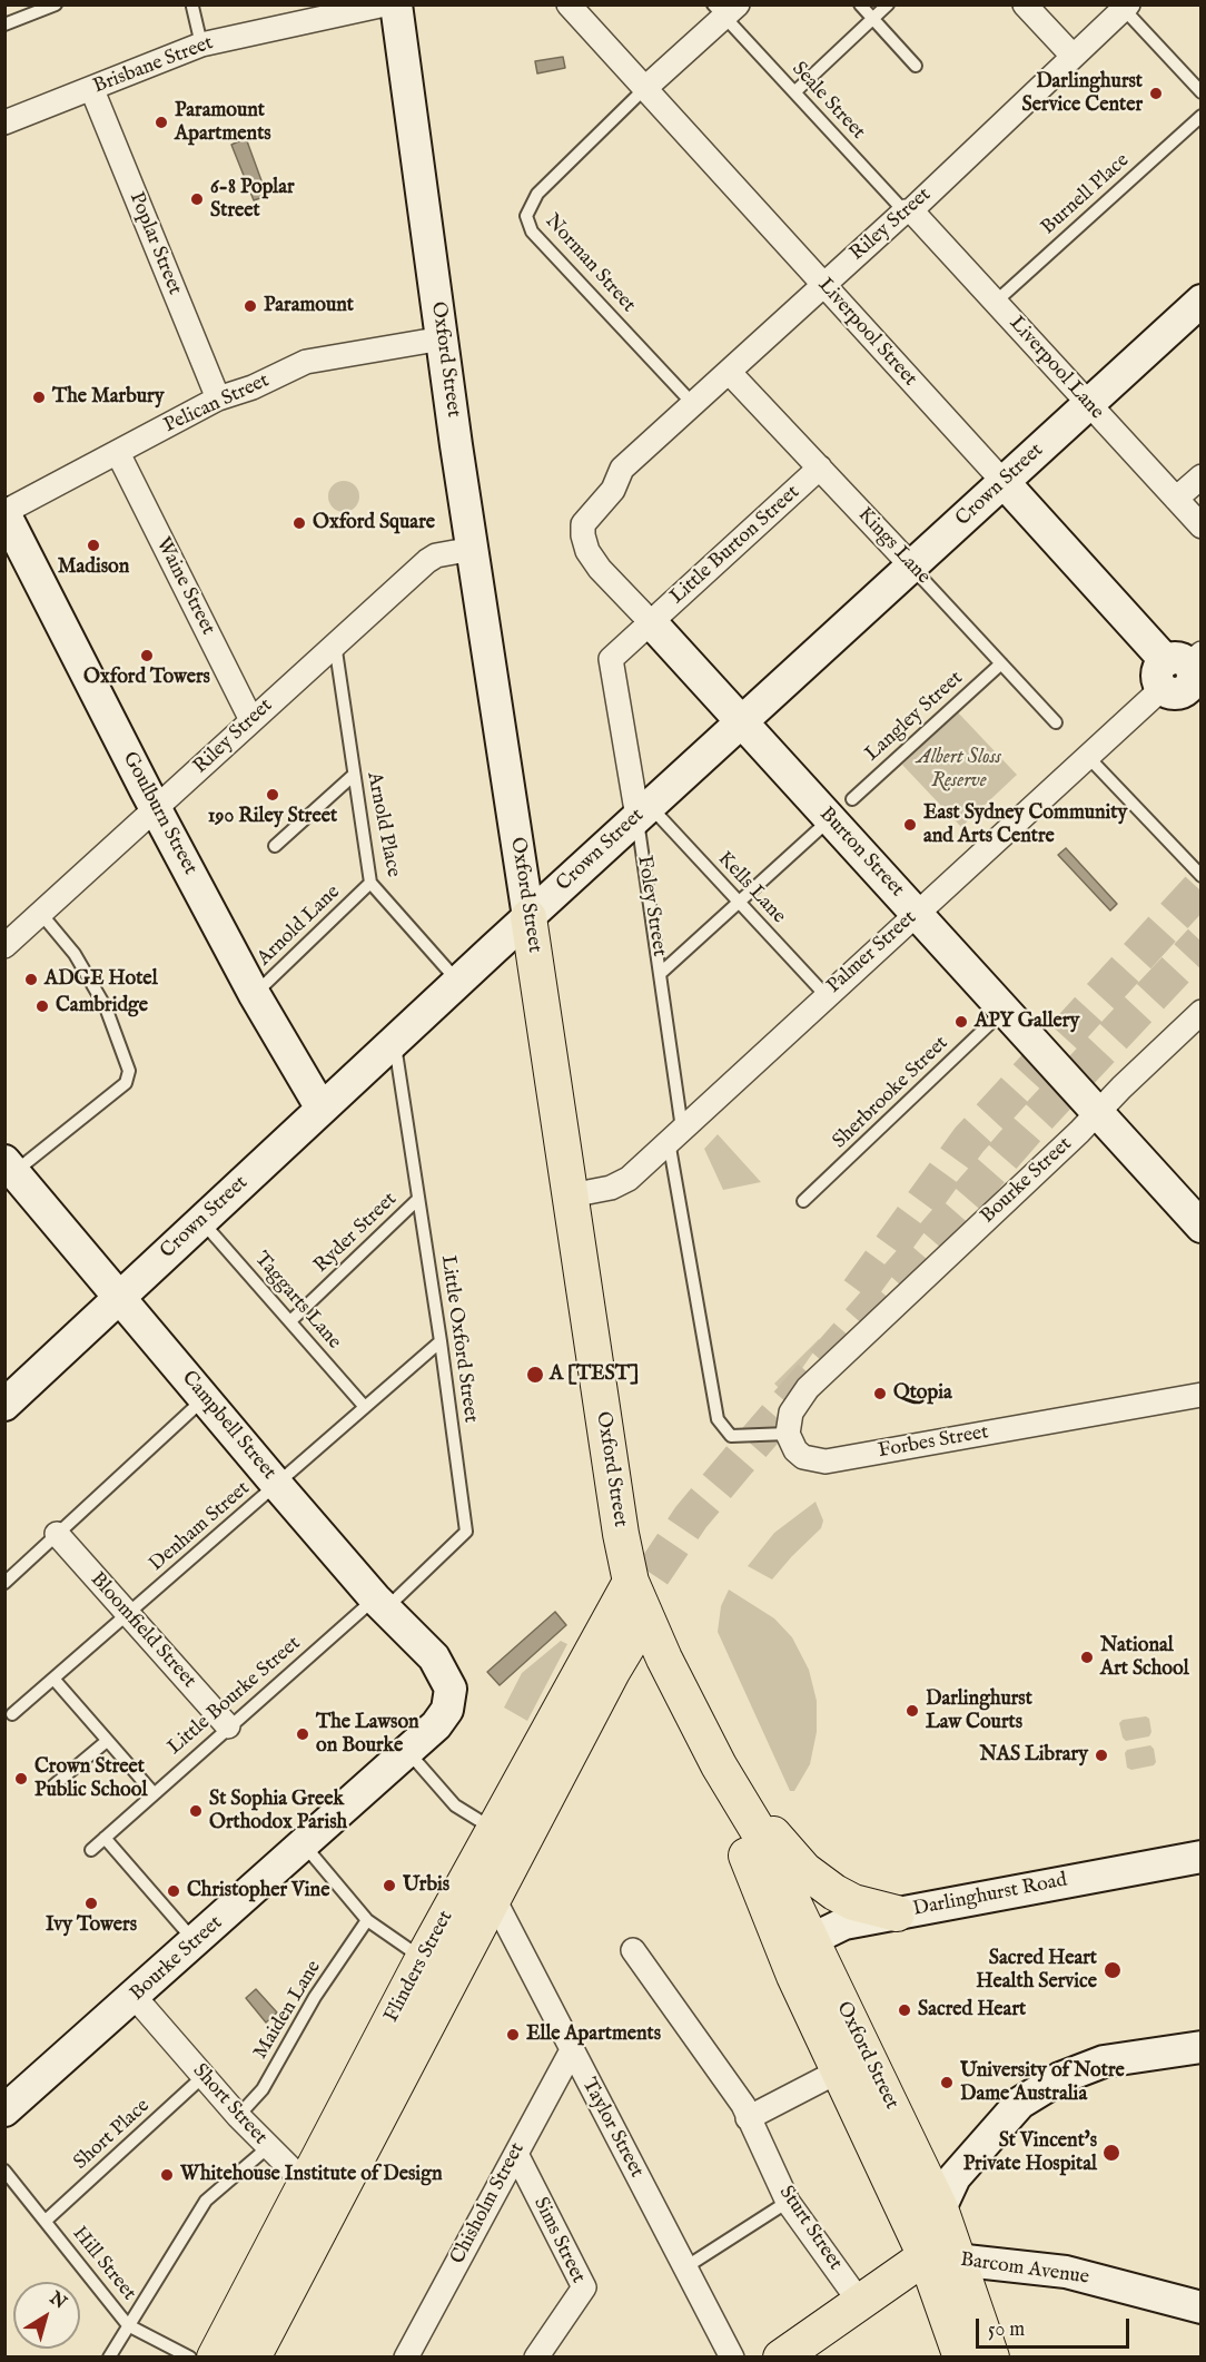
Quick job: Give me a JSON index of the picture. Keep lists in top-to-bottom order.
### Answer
{
  "streets": {
    "main road": ["Oxford Street", "Flinders Street"],
    "street": [
      "Brisbane Street",
      "Riley Street",
      "Poplar Street",
      "Liverpool Street",
      "Liverpool Lane",
      "Pelican Street",
      "Crown Street",
      "Little Burton Street",
      "Kings Lane",
      "Waine Street",
      "Goulburn Street",
      "Burton Street",
      "Foley Street",
      "Palmer Street",
      "Bourke Street",
      "Campbell Street",
      "Forbes Street",
      "Bloomfield Street",
      "Darlinghurst Road",
      "Short Street",
      "Taylor Street",
      "Chisholm Street",
      "Sturt Street",
      "Sims Street",
      "Barcom Avenue"
    ],
    "lane": [
      "Seale Street",
      "Burnell Place",
      "Norman Street",
      "Langley Street",
      "Arnold Place",
      "Kells Lane",
      "Arnold Lane",
      "Sherbrooke Street",
      "Ryder Street",
      "Taggarts Lane",
      "Little Oxford Street",
      "Denham Street",
      "Little Bourke Street",
      "Maiden Lane",
      "Short Place",
      "Hill Street"
    ]
  },
  "crossings": [
    ["Brisbane Street", "Poplar Street"],
    ["Seale Street", "Riley Street"],
    ["Seale Street", "Liverpool Lane"],
    ["Burnell Place", "Liverpool Lane"],
    ["Riley Street", "Norman Street"],
    ["Riley Street", "Liverpool Street"],
    ["Riley Street", "Oxford Street"],
    ["Riley Street", "Liverpool Lane"],
    ["Riley Street", "Kings Lane"],
    ["Riley Street", "Waine Street"],
    ["Riley Street", "Goulburn Street"],
    ["Riley Street", "Arnold Place"],
    ["Riley Street", "Burton Street"],
    ["Poplar Street", "Pelican Street"],
    ["Norman Street", "Liverpool Street"],
    ["Liverpool Street", "Crown Street"],
    ["Liverpool Street", "Palmer Street"],
    ["Oxford Street", "Pelican Street"],
    ["Oxford Street", "Crown Street"],
    ["Oxford Street", "Palmer Street"],
    ["Oxford Street", "Darlinghurst Road"],
    ["Oxford Street", "Flinders Street"],
    ["Oxford Street", "Barcom Avenue"],
    ["Liverpool Lane", "Crown Street"],
    ["Pelican Street", "Waine Street"],
    ["Pelican Street", "Goulburn Street"],
    ["Crown Street", "Kings Lane"],
    ["Crown Street", "Goulburn Street"],
    ["Crown Street", "Arnold Place"],
    ["Crown Street", "Burton Street"],
    ["Crown Street", "Kells Lane"],
    ["Crown Street", "Foley Street"],
    ["Crown Street", "Taggarts Lane"],
    ["Crown Street", "Little Oxford Street"],
    ["Crown Street", "Campbell Street"],
    ["Little Burton Street", "Kings Lane"],
    ["Little Burton Street", "Burton Street"],
    ["Little Burton Street", "Foley Street"],
    ["Kings Lane", "Langley Street"],
    ["Langley Street", "Burton Street"],
    ["Langley Street", "Kells Lane"],
    ["Langley Street", "Foley Street"],
    ["Goulburn Street", "Arnold Lane"],
    ["Arnold Place", "Arnold Lane"],
    ["Burton Street", "Foley Street"],
    ["Burton Street", "Palmer Street"],
    ["Burton Street", "Sherbrooke Street"],
    ["Burton Street", "Bourke Street"],
    ["Kells Lane", "Foley Street"],
    ["Kells Lane", "Palmer Street"],
    ["Foley Street", "Palmer Street"],
    ["Foley Street", "Bourke Street"],
    ["Foley Street", "Forbes Street"],
    ["Bourke Street", "Campbell Street"],
    ["Bourke Street", "Forbes Street"],
    ["Bourke Street", "Short Street"],
    ["Ryder Street", "Taggarts Lane"],
    ["Ryder Street", "Little Oxford Street"],
    ["Taggarts Lane", "Denham Street"],
    ["Little Oxford Street", "Campbell Street"],
    ["Little Oxford Street", "Denham Street"],
    ["Little Oxford Street", "Little Bourke Street"],
    ["Campbell Street", "Denham Street"],
    ["Campbell Street", "Little Bourke Street"],
    ["Denham Street", "Bloomfield Street"],
    ["Bloomfield Street", "Little Bourke Street"],
    ["Flinders Street", "Short Street"],
    ["Flinders Street", "Taylor Street"],
    ["Maiden Lane", "Short Street"],
    ["Short Street", "Short Place"],
    ["Taylor Street", "Chisholm Street"],
    ["Short Place", "Hill Street"],
    ["Chisholm Street", "Sims Street"]
  ],
  "parks": ["Albert Sloss Reserve"],
  "places": [
    "Darlinghurst Service Center",
    "Paramount Apartments",
    "6-8 Poplar Street",
    "Paramount",
    "The Marbury",
    "Oxford Square",
    "Madison",
    "Oxford Towers",
    "190 Riley Street",
    "East Sydney Community and Arts Centre",
    "ADGE Hotel",
    "Cambridge",
    "APY Gallery",
    "A [TEST]",
    "Qtopia",
    "National Art School",
    "Darlinghurst Law Courts",
    "The Lawson on Bourke",
    "NAS Library",
    "Crown Street Public School",
    "St Sophia Greek Orthodox Parish",
    "Urbis",
    "Christopher Vine",
    "Ivy Towers",
    "Sacred Heart Health Service",
    "Sacred Heart",
    "Elle Apartments",
    "University of Notre Dame Australia",
    "St Vincent's Private Hospital",
    "Whitehouse Institute of Design"
  ],
  "scale_bar": "50 m",
  "north": "top right"
}
